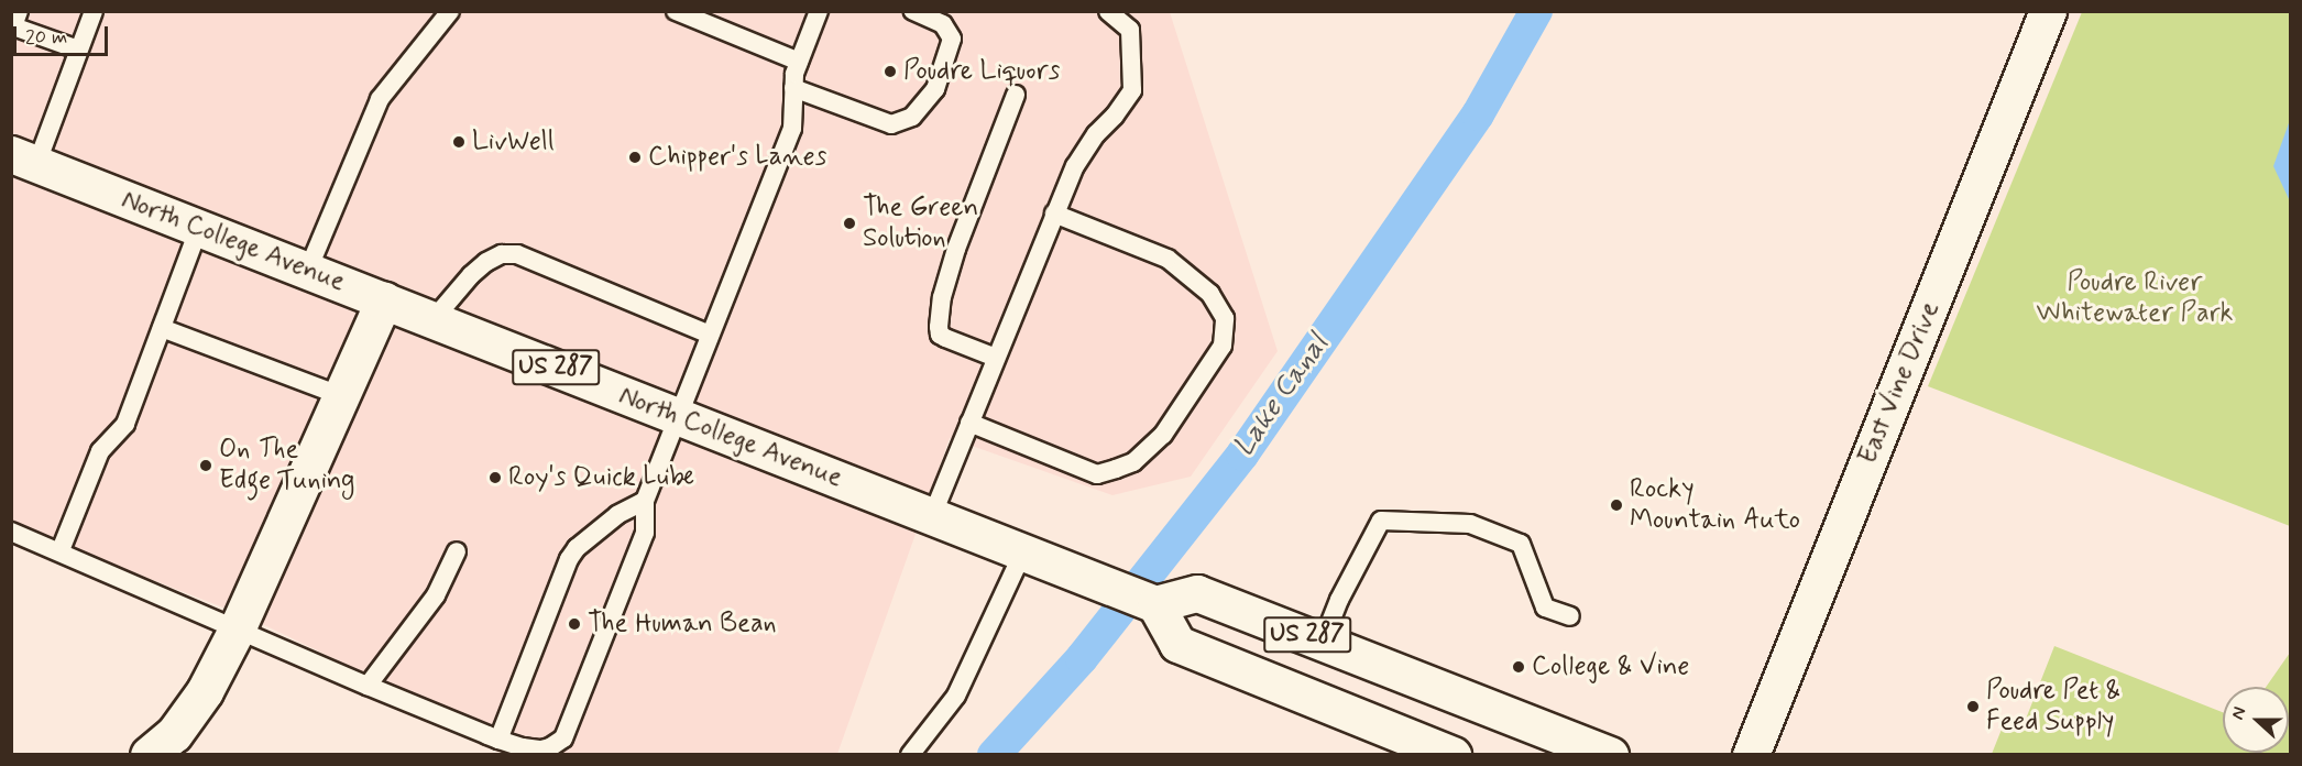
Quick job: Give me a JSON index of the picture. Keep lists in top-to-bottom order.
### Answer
{
  "streets": {
    "main road": ["North College Avenue", "US 287", "East Vine Drive"]
  },
  "crossings": [
    ["North College Avenue", "US 287"]
  ],
  "water": ["Lake Canal"],
  "parks": ["Poudre River Whitewater Park"],
  "places": [
    "Poudre Liquors",
    "LivWell",
    "Chipper's Lanes",
    "The Green Solution",
    "On The Edge Tuning",
    "Roy's Quick Lube",
    "Rocky Mountain Auto",
    "The Human Bean",
    "College & Vine",
    "Poudre Pet & Feed Supply"
  ],
  "scale_bar": "20 m",
  "north": "left"
}
